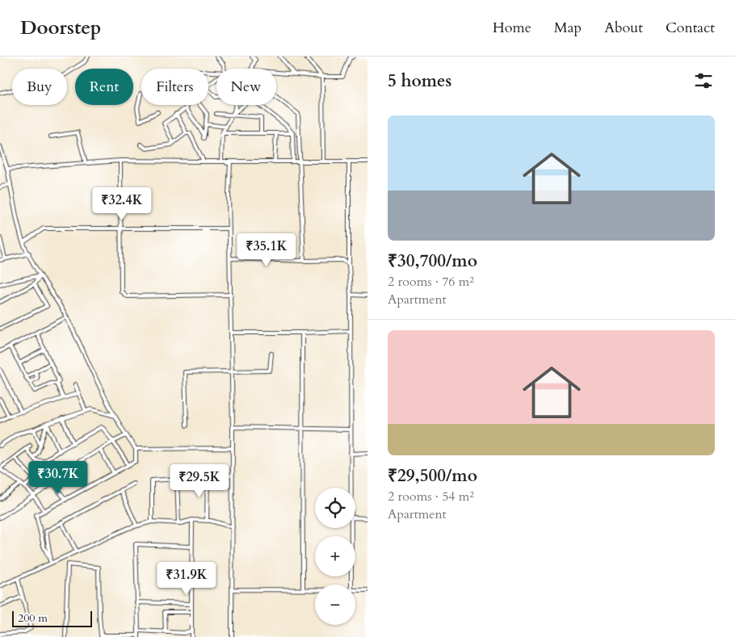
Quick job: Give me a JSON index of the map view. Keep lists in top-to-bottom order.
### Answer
{
  "scale_bar": "200 m",
  "page": {
    "header": "Doorstep",
    "nav": [
      "Home",
      "Map",
      "About",
      "Contact"
    ],
    "heading": "5 homes",
    "chip": [
      "Buy",
      "Rent",
      "Filters",
      "New"
    ],
    "list": [
      {
        "name": "₹30,700/mo",
        "note": "2 rooms · 76 m² · Apartment"
      },
      {
        "name": "₹29,500/mo",
        "note": "2 rooms · 54 m² · Apartment"
      }
    ],
    "price": [
      "₹32.4K",
      "₹35.1K",
      "₹30.7K",
      "₹29.5K",
      "₹31.9K"
    ],
    "map_buttons": ["+", "−"],
    "scale": "200 m"
  }
}
